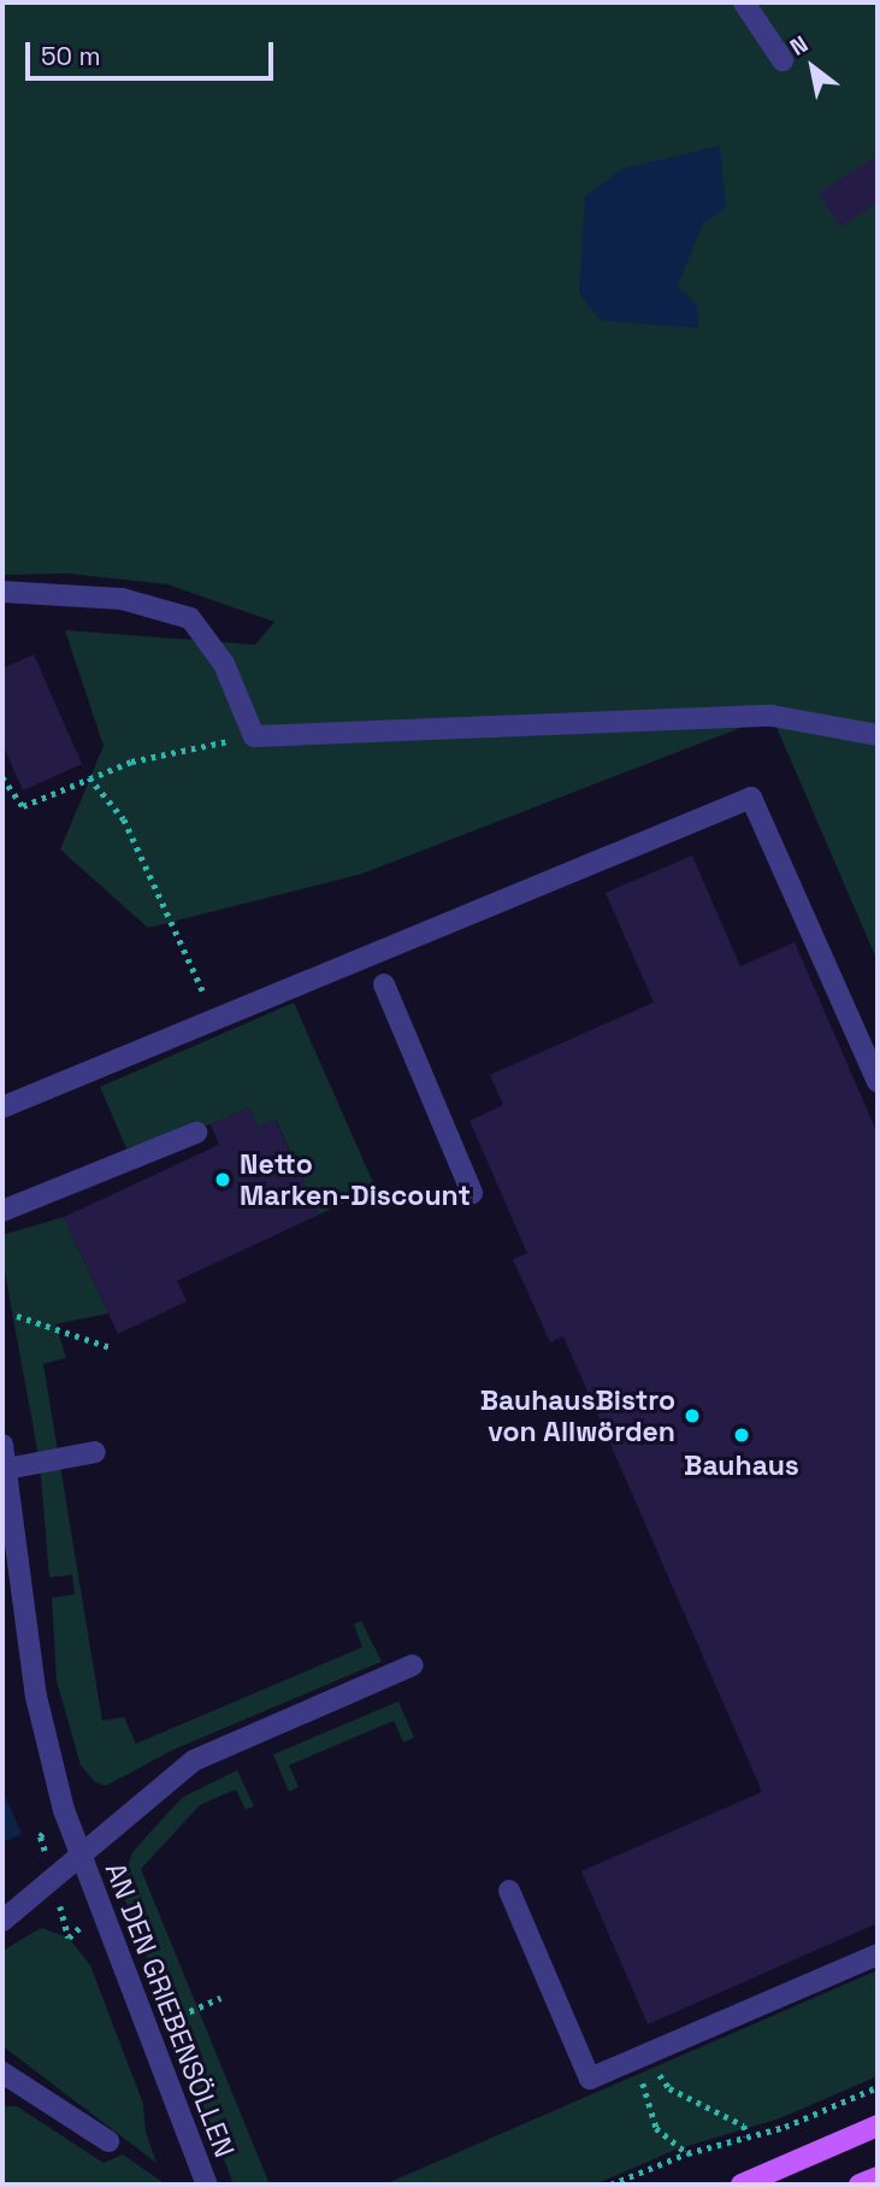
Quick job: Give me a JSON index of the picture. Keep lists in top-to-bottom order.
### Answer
{
  "streets": {
    "street": ["AN DEN GRIEBENSÖLLEN"]
  },
  "places": ["Netto Marken-Discount", "BauhausBistro von Allwörden", "Bauhaus"],
  "scale_bar": "50 m",
  "north": "top left"
}
